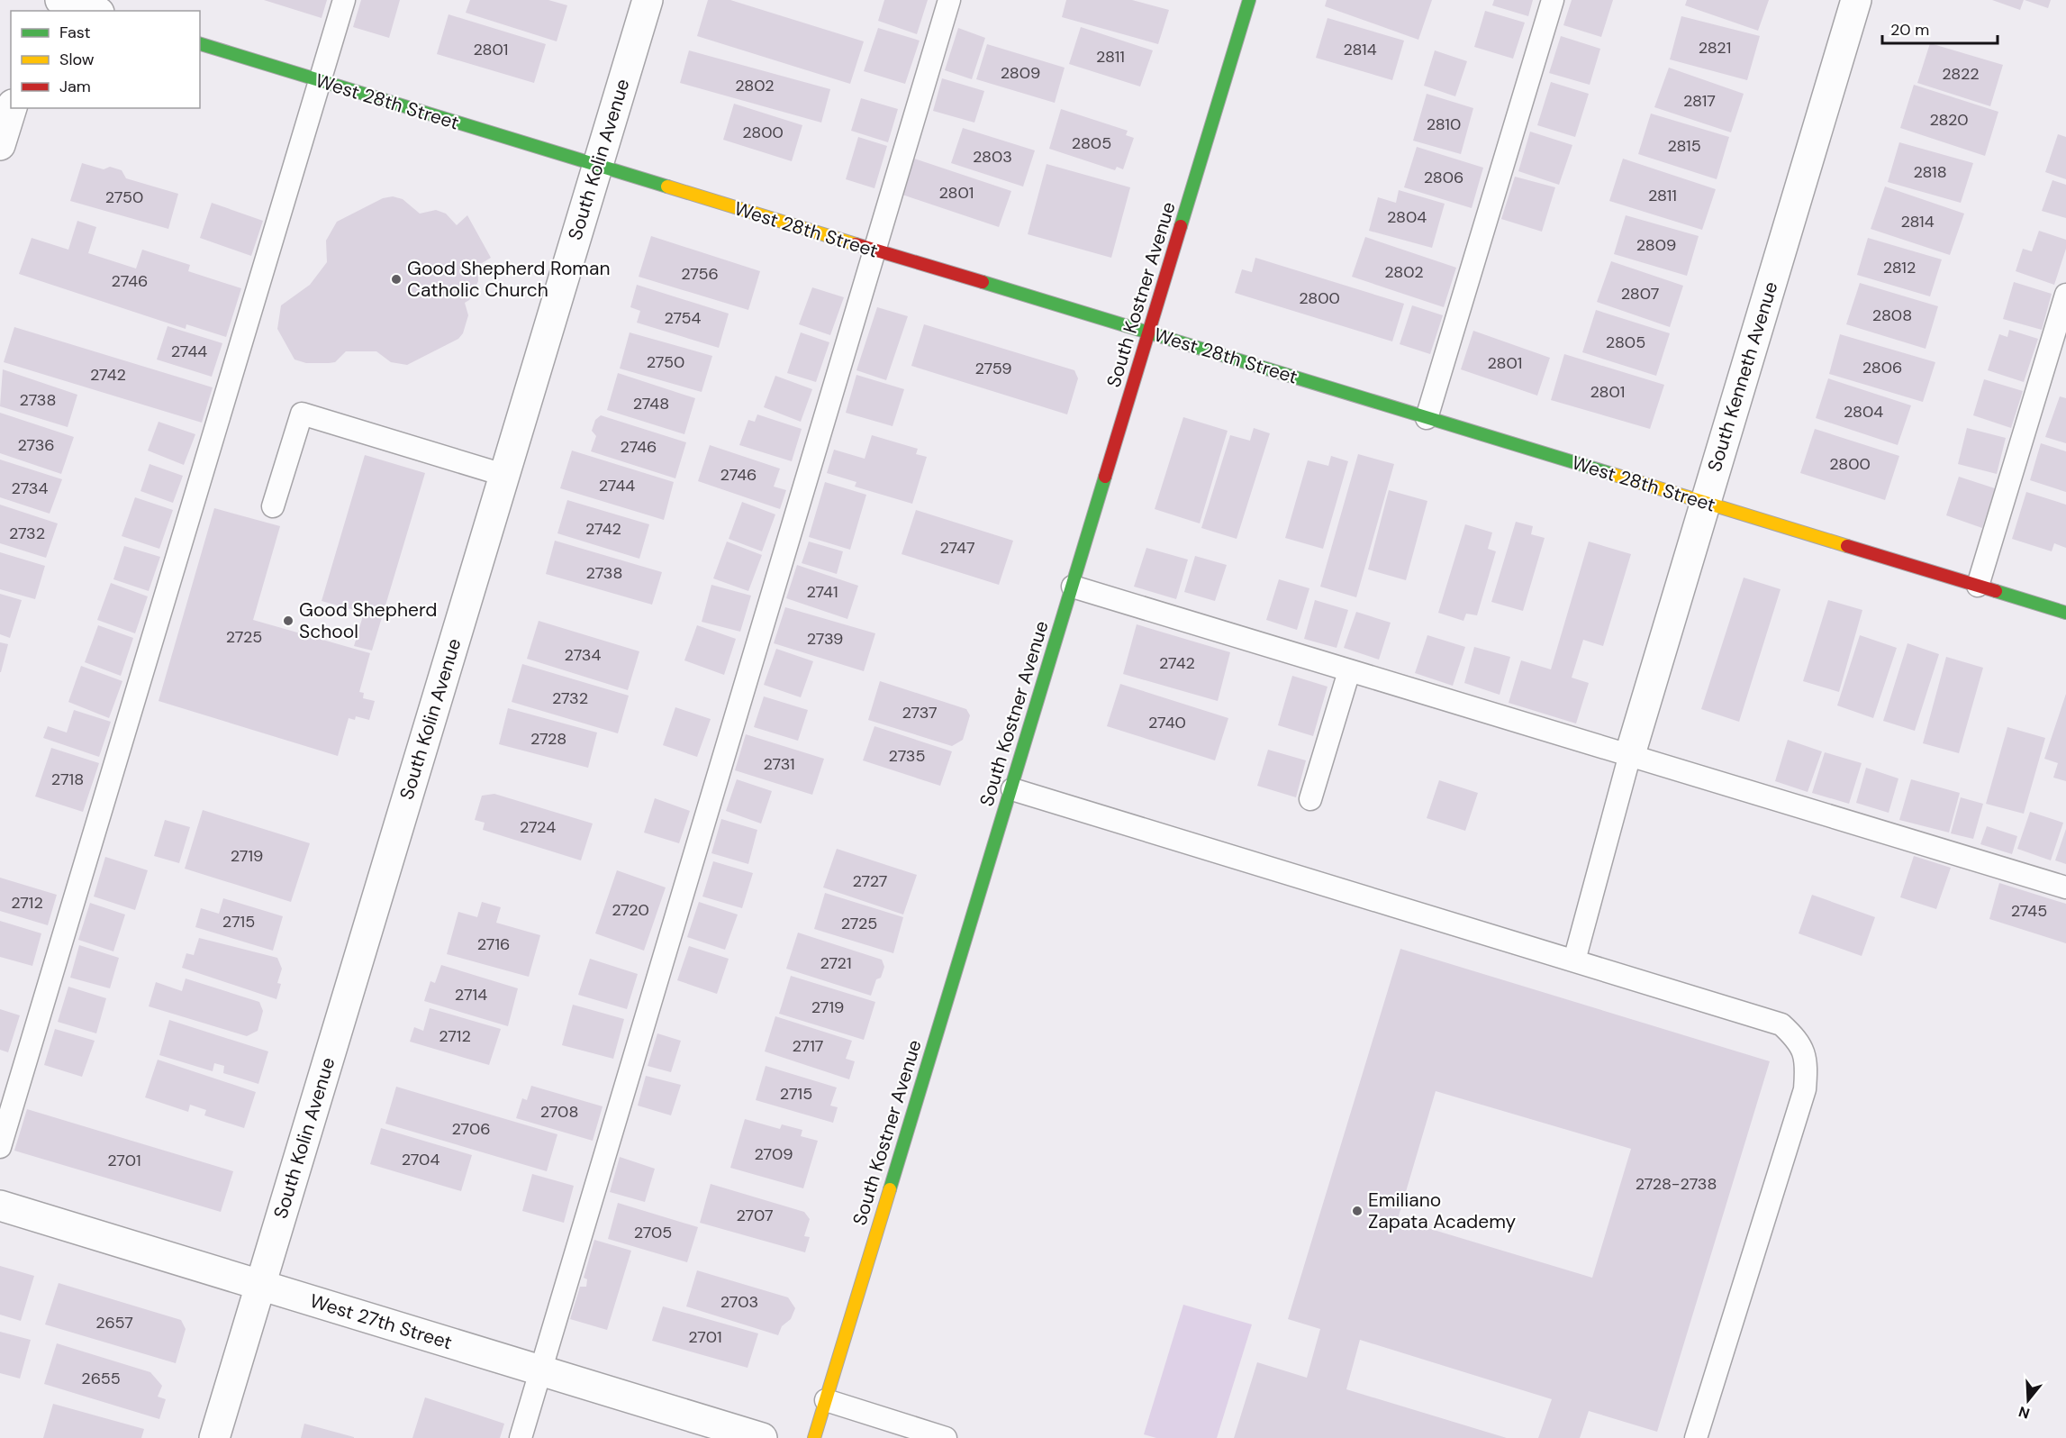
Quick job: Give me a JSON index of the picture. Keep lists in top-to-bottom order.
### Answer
{
  "streets": {
    "street": [
      "West 28th Street",
      "South Kolin Avenue",
      "South Kostner Avenue",
      "South Kenneth Avenue",
      "West 27th Street"
    ]
  },
  "crossings": [
    ["West 28th Street", "South Kolin Avenue"],
    ["West 28th Street", "South Kostner Avenue"],
    ["West 28th Street", "South Kenneth Avenue"],
    ["South Kolin Avenue", "West 27th Street"]
  ],
  "places": ["Good Shepherd Roman Catholic Church", "Good Shepherd School", "Emiliano Zapata Academy"],
  "house_numbers": [
    "2821",
    "2801",
    "2814",
    "2811",
    "2809",
    "2822",
    "2802",
    "2817",
    "2820",
    "2810",
    "2800",
    "2805",
    "2815",
    "2803",
    "2818",
    "2806",
    "2801",
    "2811",
    "2750",
    "2804",
    "2814",
    "2809",
    "2812",
    "2802",
    "2756",
    "2746",
    "2807",
    "2800",
    "2808",
    "2754",
    "2805",
    "2744",
    "2750",
    "2801",
    "2806",
    "2759",
    "2742",
    "2801",
    "2738",
    "2748",
    "2804",
    "2736",
    "2746",
    "2800",
    "2746",
    "2744",
    "2734",
    "2742",
    "2732",
    "2747",
    "2738",
    "2741",
    "2725",
    "2739",
    "2734",
    "2742",
    "2732",
    "2737",
    "2740",
    "2728",
    "2735",
    "2731",
    "2718",
    "2724",
    "2719",
    "2727",
    "2712",
    "2720",
    "2745",
    "2715",
    "2725",
    "2716",
    "2721",
    "2714",
    "2719",
    "2712",
    "2717",
    "2715",
    "2708",
    "2706",
    "2709",
    "2704",
    "2701",
    "2728-2738",
    "2707",
    "2705",
    "2703",
    "2657",
    "2701",
    "2655"
  ],
  "legend": ["Fast", "Slow", "Jam"],
  "scale_bar": "20 m",
  "north": "bottom"
}
